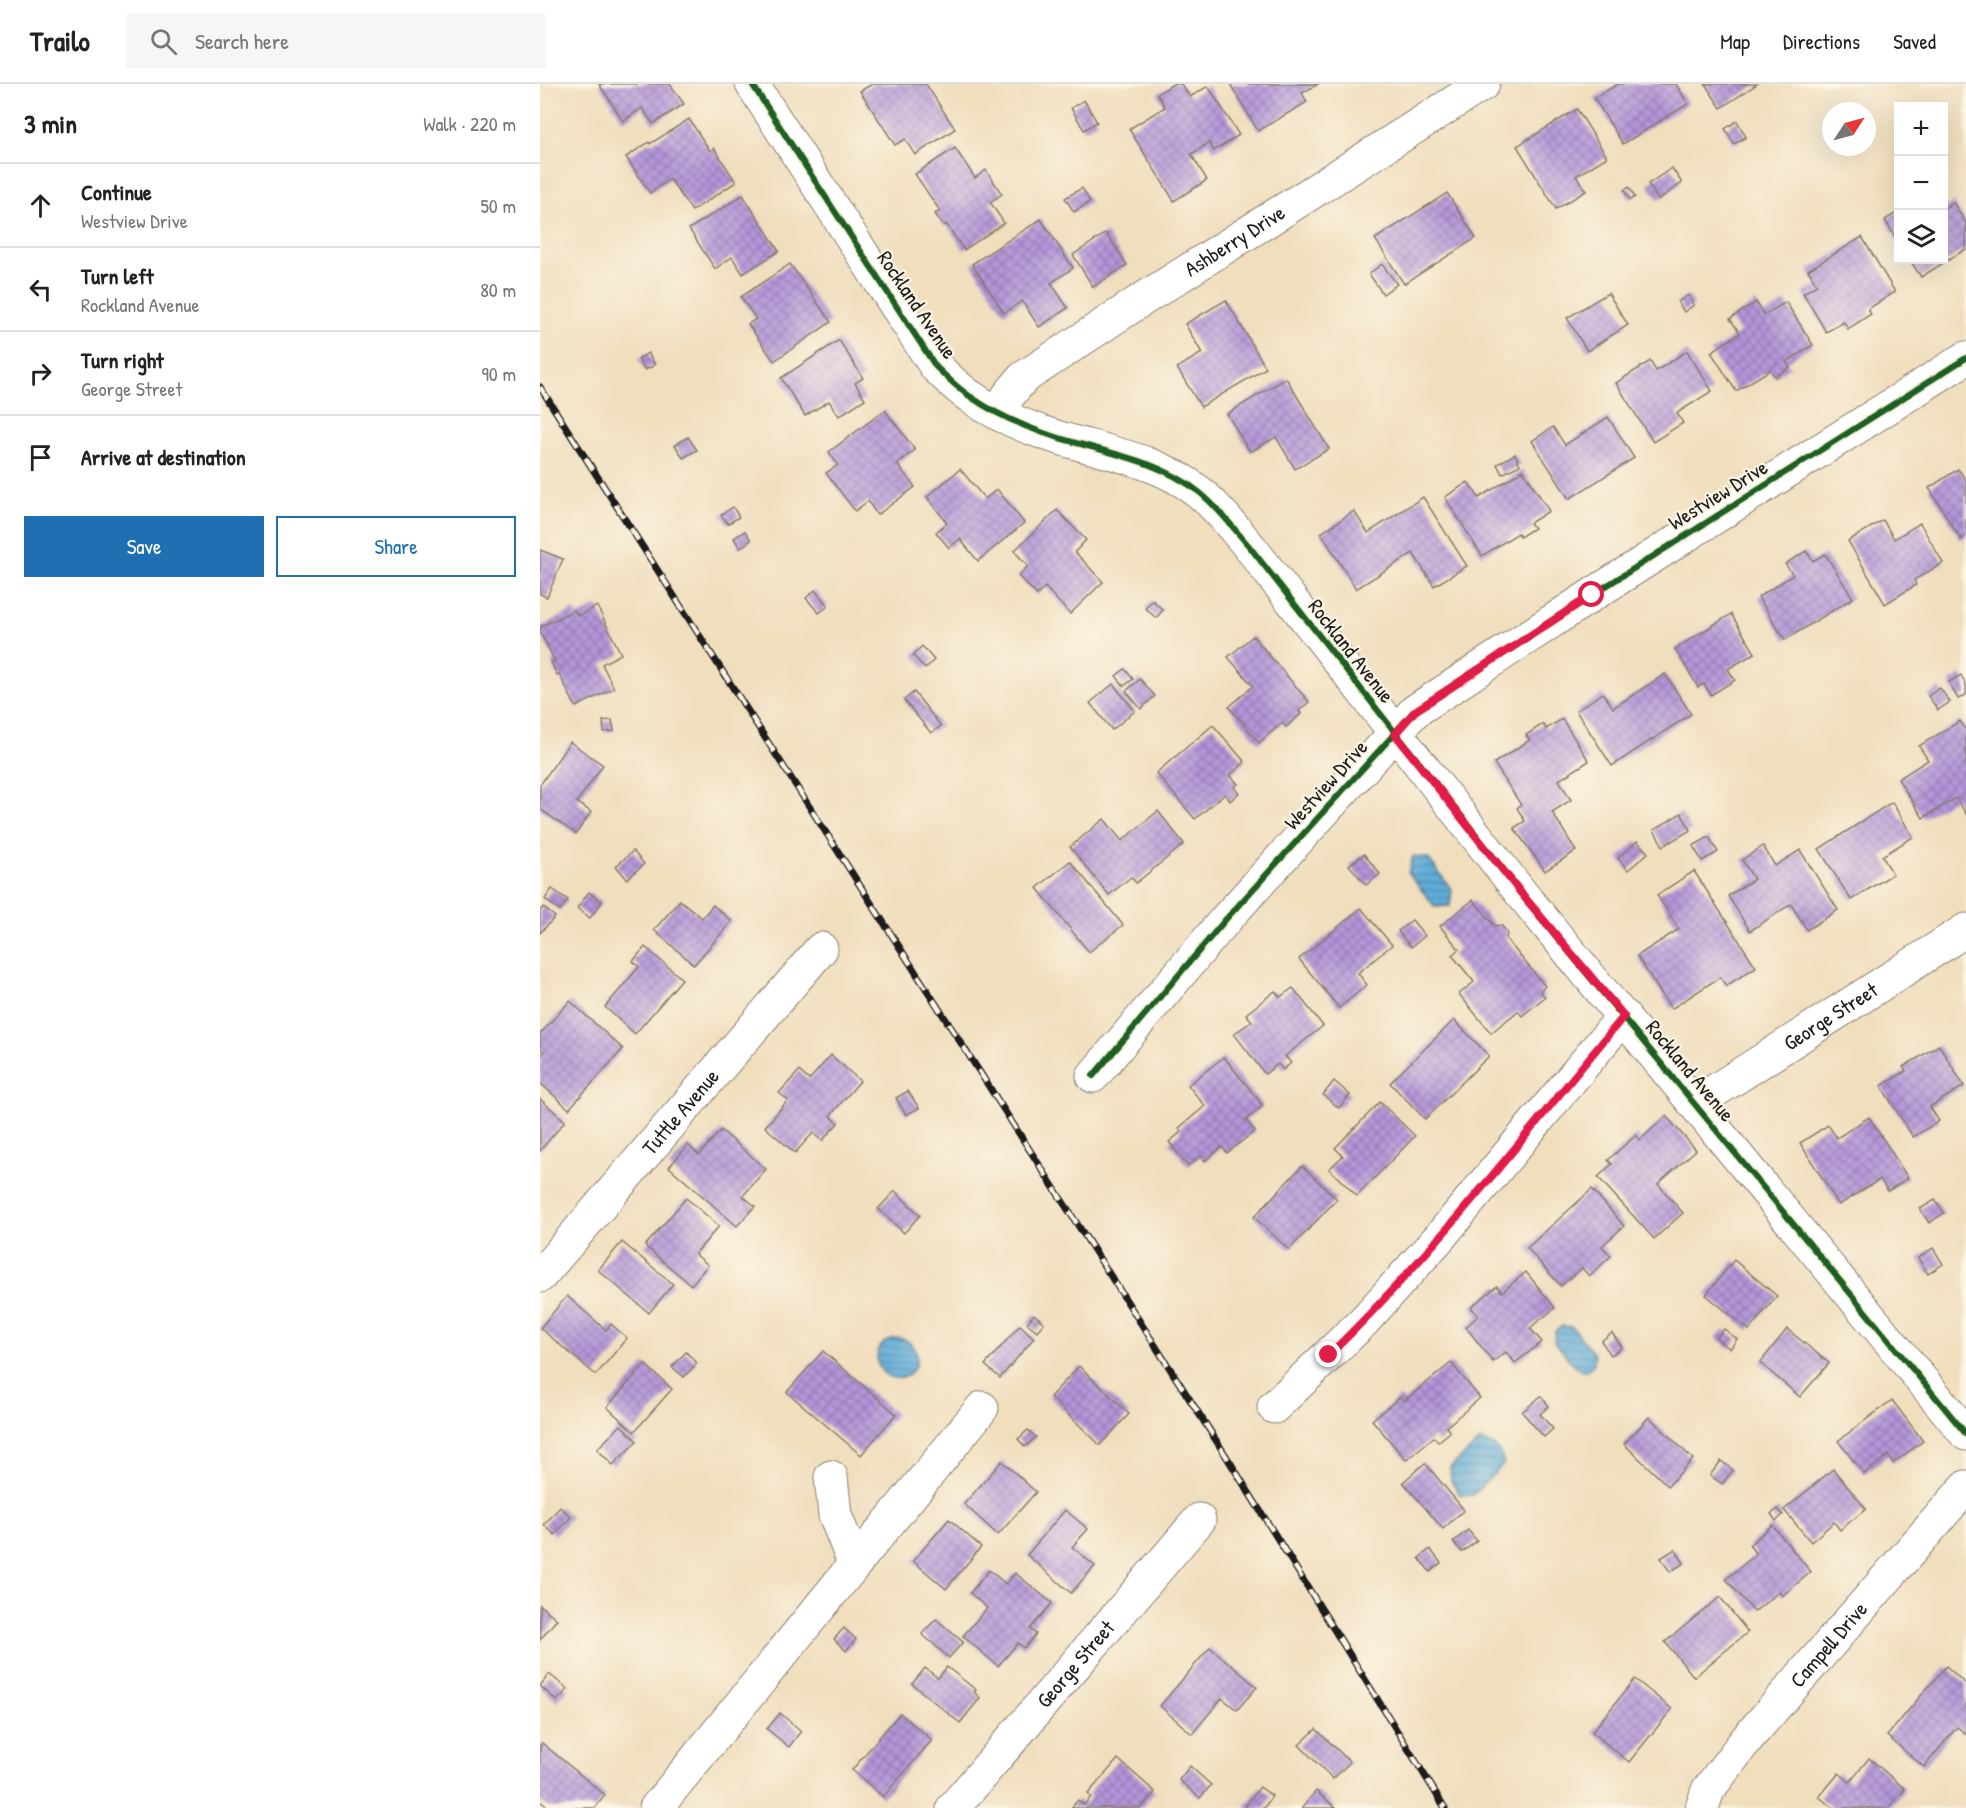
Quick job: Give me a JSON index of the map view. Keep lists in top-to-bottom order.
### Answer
{
  "streets": {
    "street": [
      "Ashberry Drive",
      "Rockland Avenue",
      "Westview Drive",
      "George Street",
      "Tuttle Avenue",
      "Campell Drive"
    ]
  },
  "crossings": [
    ["Ashberry Drive", "Rockland Avenue"],
    ["Rockland Avenue", "Westview Drive"],
    ["Rockland Avenue", "George Street"]
  ],
  "north": "top right",
  "page": {
    "header": "Trailo",
    "search": "Search here",
    "nav": ["Map", "Directions", "Saved"],
    "heading": ["3 min", "Walk · 220 m"],
    "map_buttons": ["+", "−"],
    "list": [
      ["Continue", "Westview Drive", "50 m"],
      ["Turn left", "Rockland Avenue", "80 m"],
      ["Turn right", "George Street", "90 m"],
      "Arrive at destination"
    ],
    "buttons": ["Save", "Share"]
  }
}
